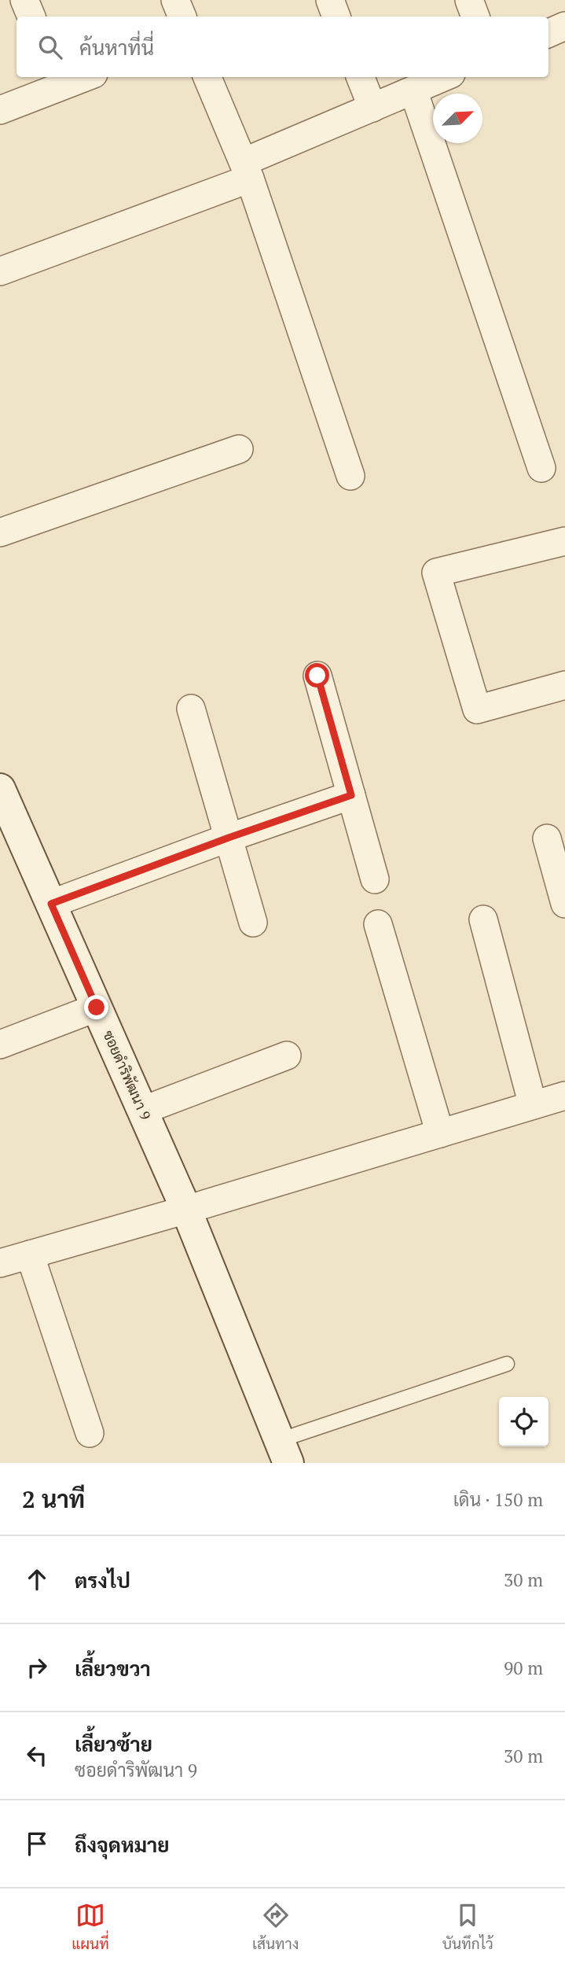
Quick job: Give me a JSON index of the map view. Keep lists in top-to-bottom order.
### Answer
{
  "streets": {
    "street": ["ซอยดำริพัฒนา 9"]
  },
  "north": "top right",
  "page": {
    "search": "ค้นหาที่นี่",
    "heading": ["2 นาที", "เดิน · 150 m"],
    "list": [
      ["ตรงไป", "30 m"],
      ["เลี้ยวขวา", "90 m"],
      ["เลี้ยวซ้าย", "ซอยดำริพัฒนา 9", "30 m"],
      "ถึงจุดหมาย"
    ],
    "nav": ["แผนที่", "เส้นทาง", "บันทึกไว้"]
  }
}
